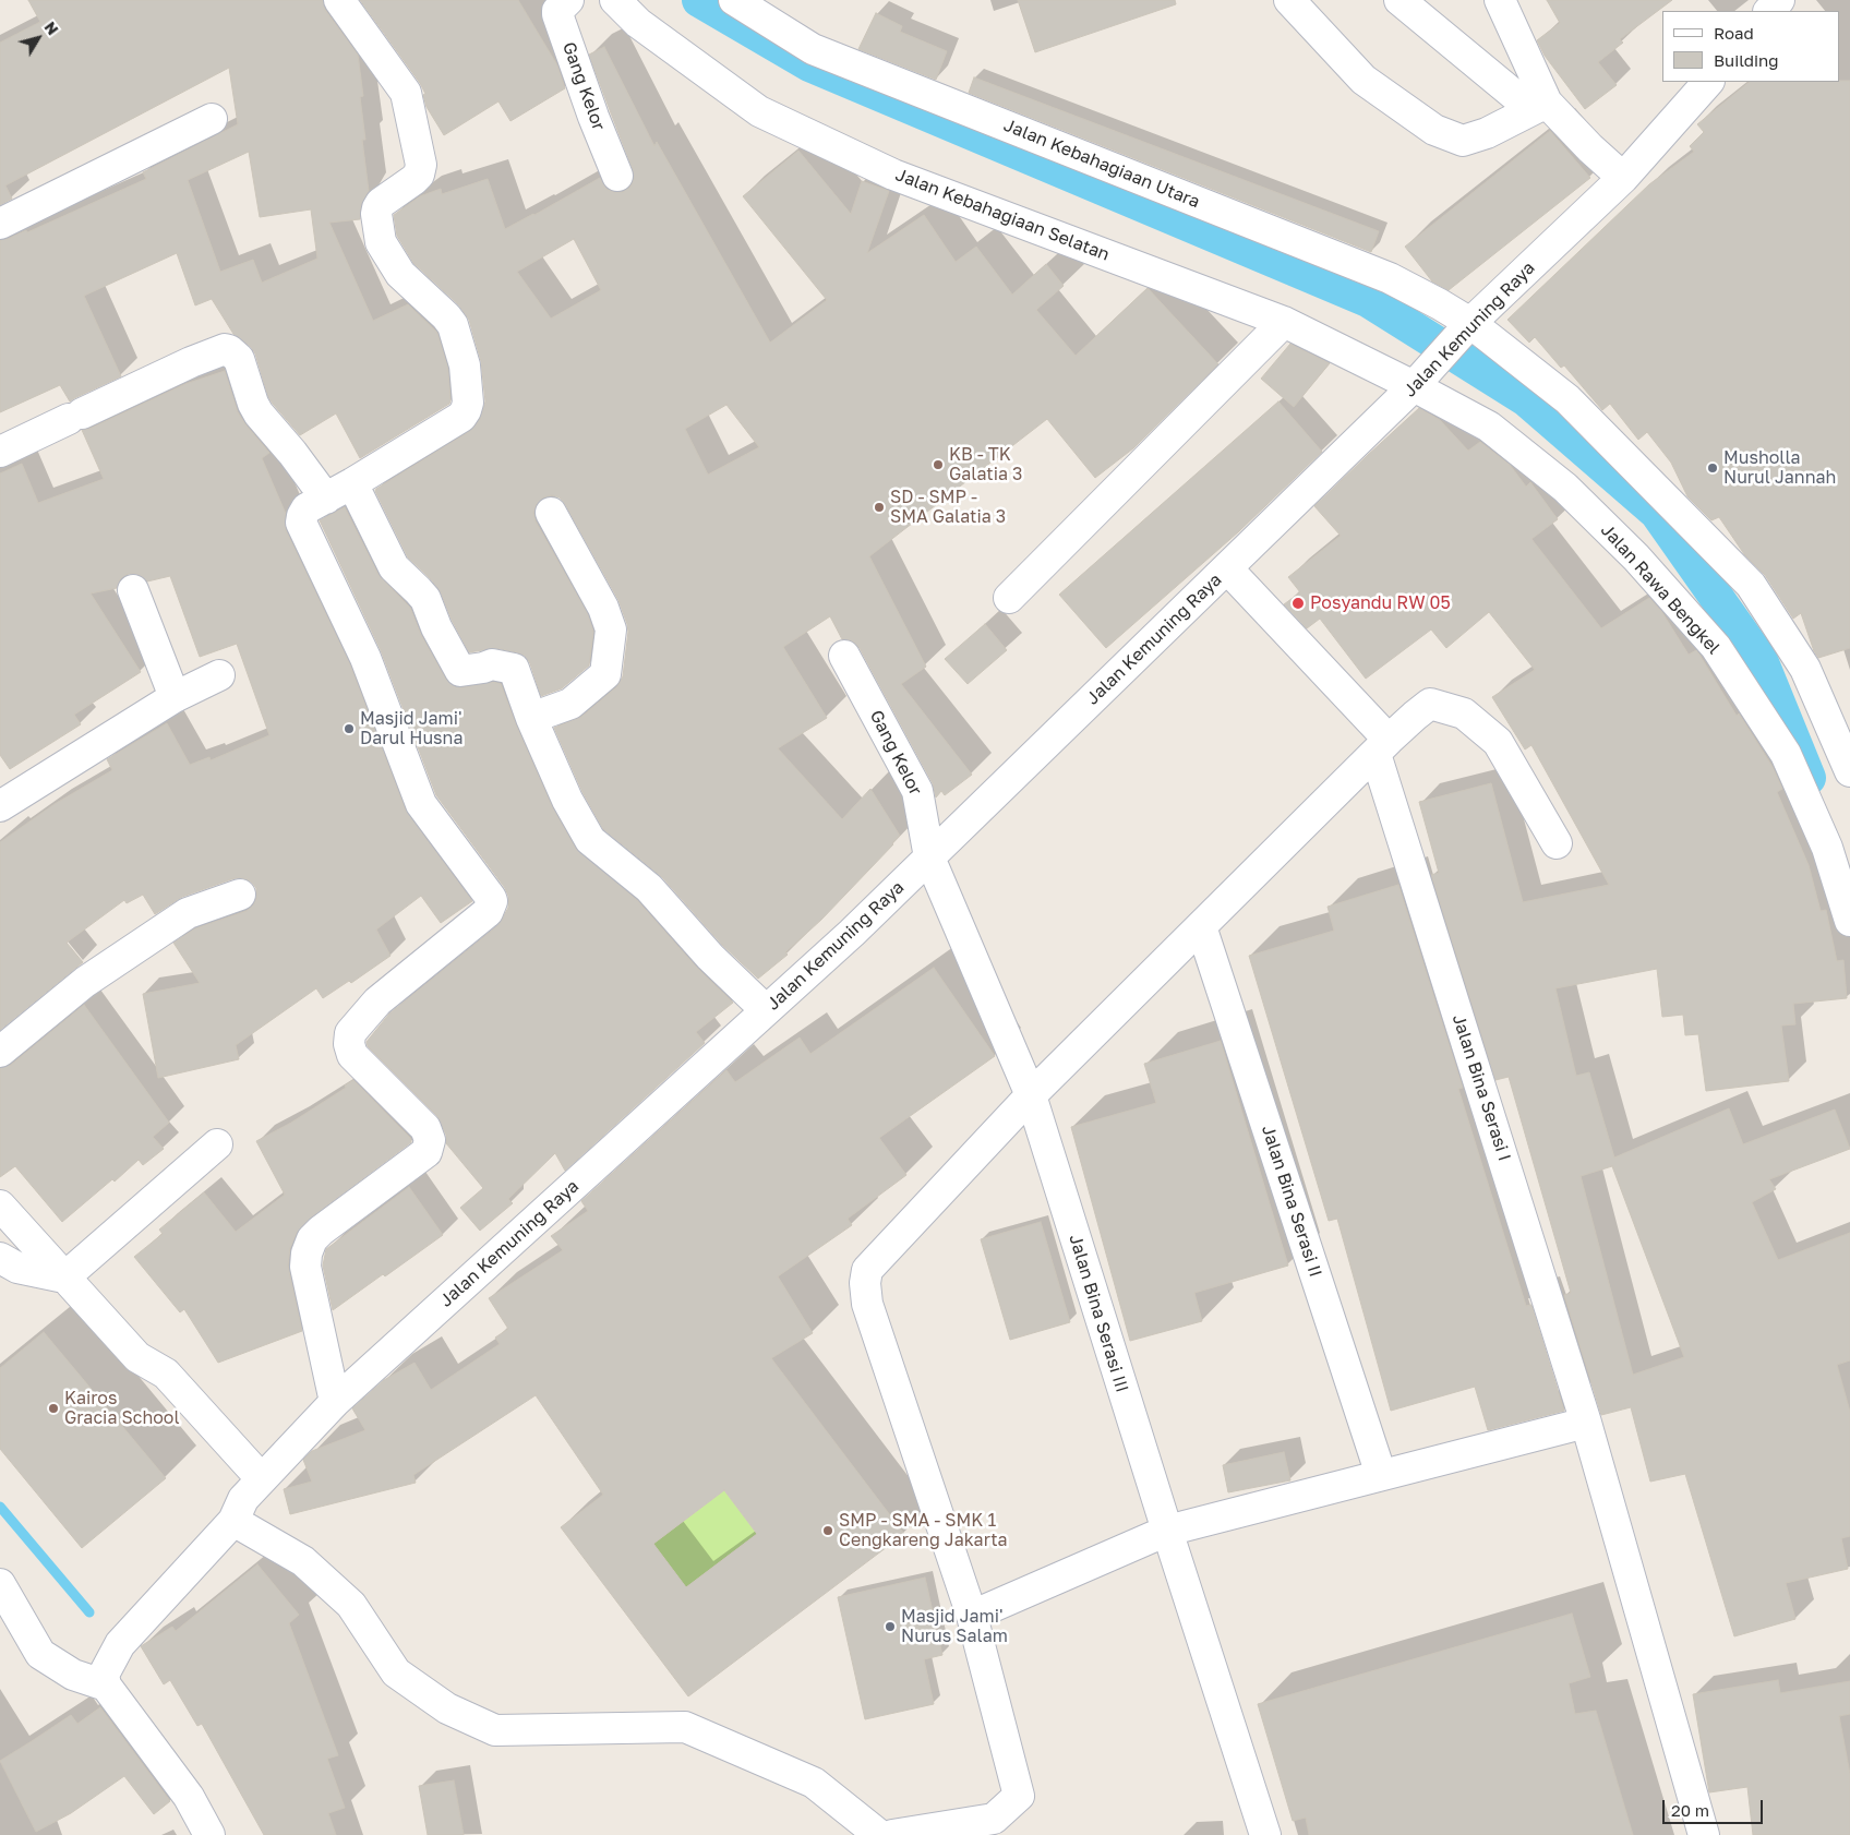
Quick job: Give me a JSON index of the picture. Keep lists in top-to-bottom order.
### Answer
{
  "streets": {
    "street": [
      "Gang Kelor",
      "Jalan Kebahagiaan Utara",
      "Jalan Kebahagiaan Selatan",
      "Jalan Kemuning Raya",
      "Jalan Rawa Bengkel",
      "Jalan Bina Serasi I",
      "Jalan Bina Serasi II",
      "Jalan Bina Serasi III"
    ]
  },
  "crossings": [
    ["Gang Kelor", "Jalan Kemuning Raya"],
    ["Gang Kelor", "Jalan Bina Serasi III"],
    ["Jalan Kebahagiaan Utara", "Jalan Kemuning Raya"],
    ["Jalan Kebahagiaan Selatan", "Jalan Kemuning Raya"],
    ["Jalan Kebahagiaan Selatan", "Jalan Rawa Bengkel"],
    ["Jalan Kemuning Raya", "Jalan Rawa Bengkel"]
  ],
  "places": [
    "KB - TK Galatia 3",
    "Musholla Nurul Jannah",
    "SD - SMP - SMA Galatia 3",
    "Posyandu RW 05",
    "Masjid Jami' Darul Husna",
    "Kairos Gracia School",
    "SMP - SMA - SMK 1 Cengkareng Jakarta",
    "Masjid Jami' Nurus Salam"
  ],
  "legend": ["Road", "Building"],
  "scale_bar": "20 m",
  "north": "top right"
}
